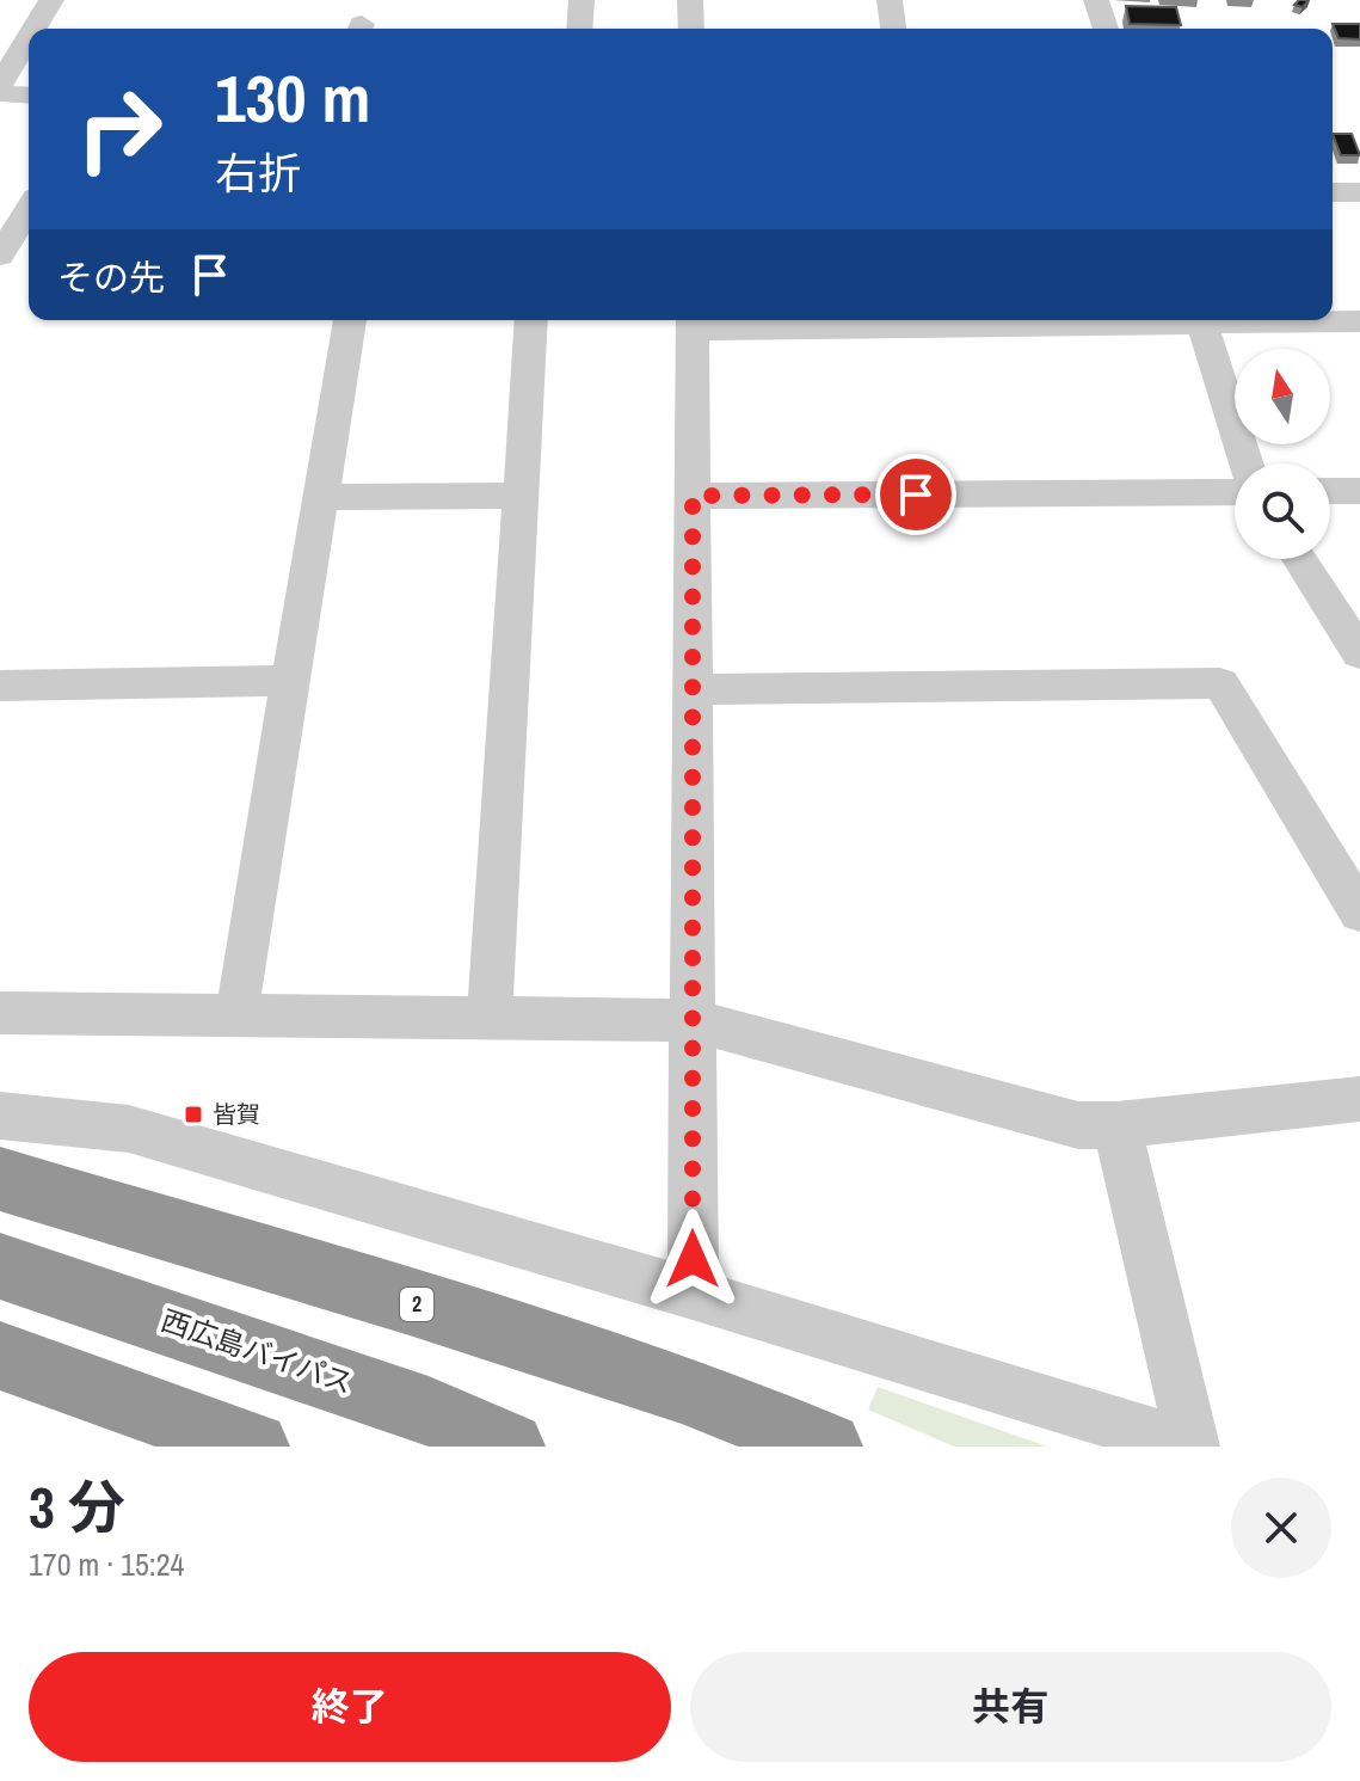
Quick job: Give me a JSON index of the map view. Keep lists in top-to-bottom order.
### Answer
{
  "streets": {
    "highway": ["2", "西広島バイパス"]
  },
  "places": {
    "transit": ["皆賀"]
  },
  "north": "top",
  "page": {
    "turn": ["130 m", "右折"],
    "then": "その先",
    "heading": ["3 分", "170 m · 15:24"],
    "buttons": ["終了", "共有"]
  }
}
